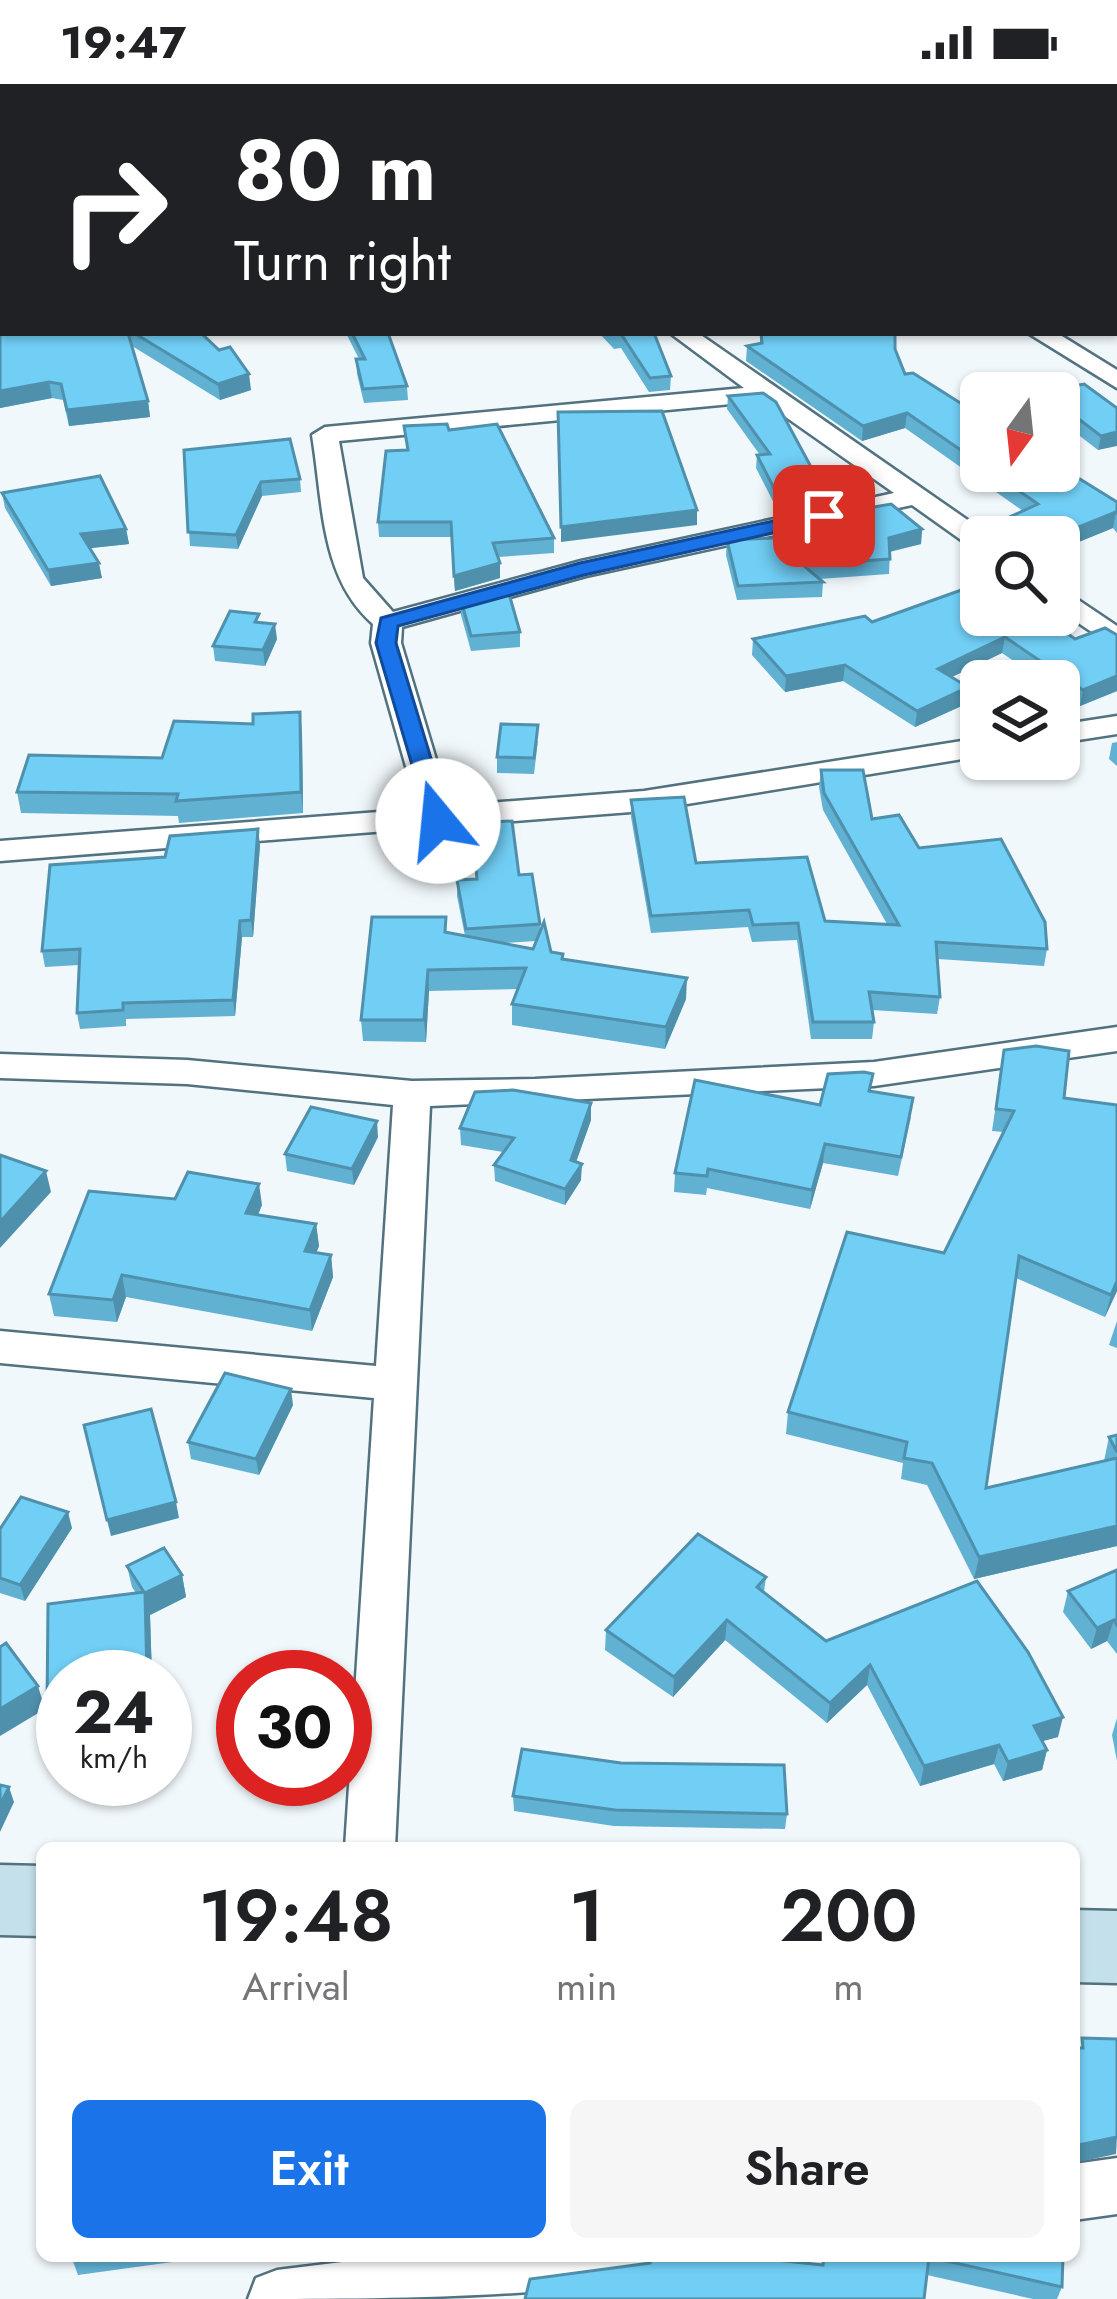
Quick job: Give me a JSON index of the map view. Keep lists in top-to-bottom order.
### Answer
{
  "north": "bottom",
  "page": {
    "status": "19:47",
    "turn": ["80 m", "Turn right"],
    "speed": "24 km/h",
    "limit": "30",
    "eta": [
      "19:48",
      "Arrival",
      "1",
      "min",
      "200",
      "m"
    ],
    "buttons": ["Exit", "Share"]
  }
}
